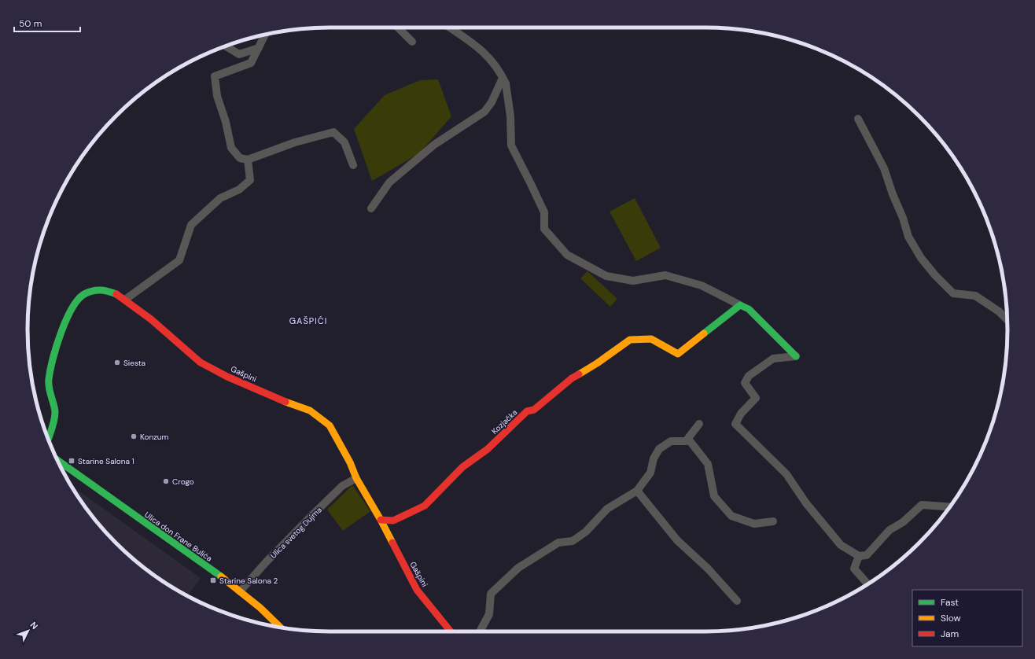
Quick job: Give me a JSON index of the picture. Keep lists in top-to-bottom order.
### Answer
{
  "streets": {
    "street": [
      "Gašpini",
      "Kozjačka",
      "Ulica svetog Dujma",
      "Ulica don Frane Bulića"
    ]
  },
  "crossings": [
    ["Gašpini", "Kozjačka"],
    ["Gašpini", "Ulica svetog Dujma"],
    ["Ulica svetog Dujma", "Ulica don Frane Bulića"]
  ],
  "districts": ["GAŠPIĆI"],
  "places": {
    "other": ["Siesta", "Konzum", "Crogo"],
    "transit": ["Starine Salona 1", "Starine Salona 2"]
  },
  "legend": ["Fast", "Slow", "Jam"],
  "scale_bar": "50 m",
  "north": "top right"
}
